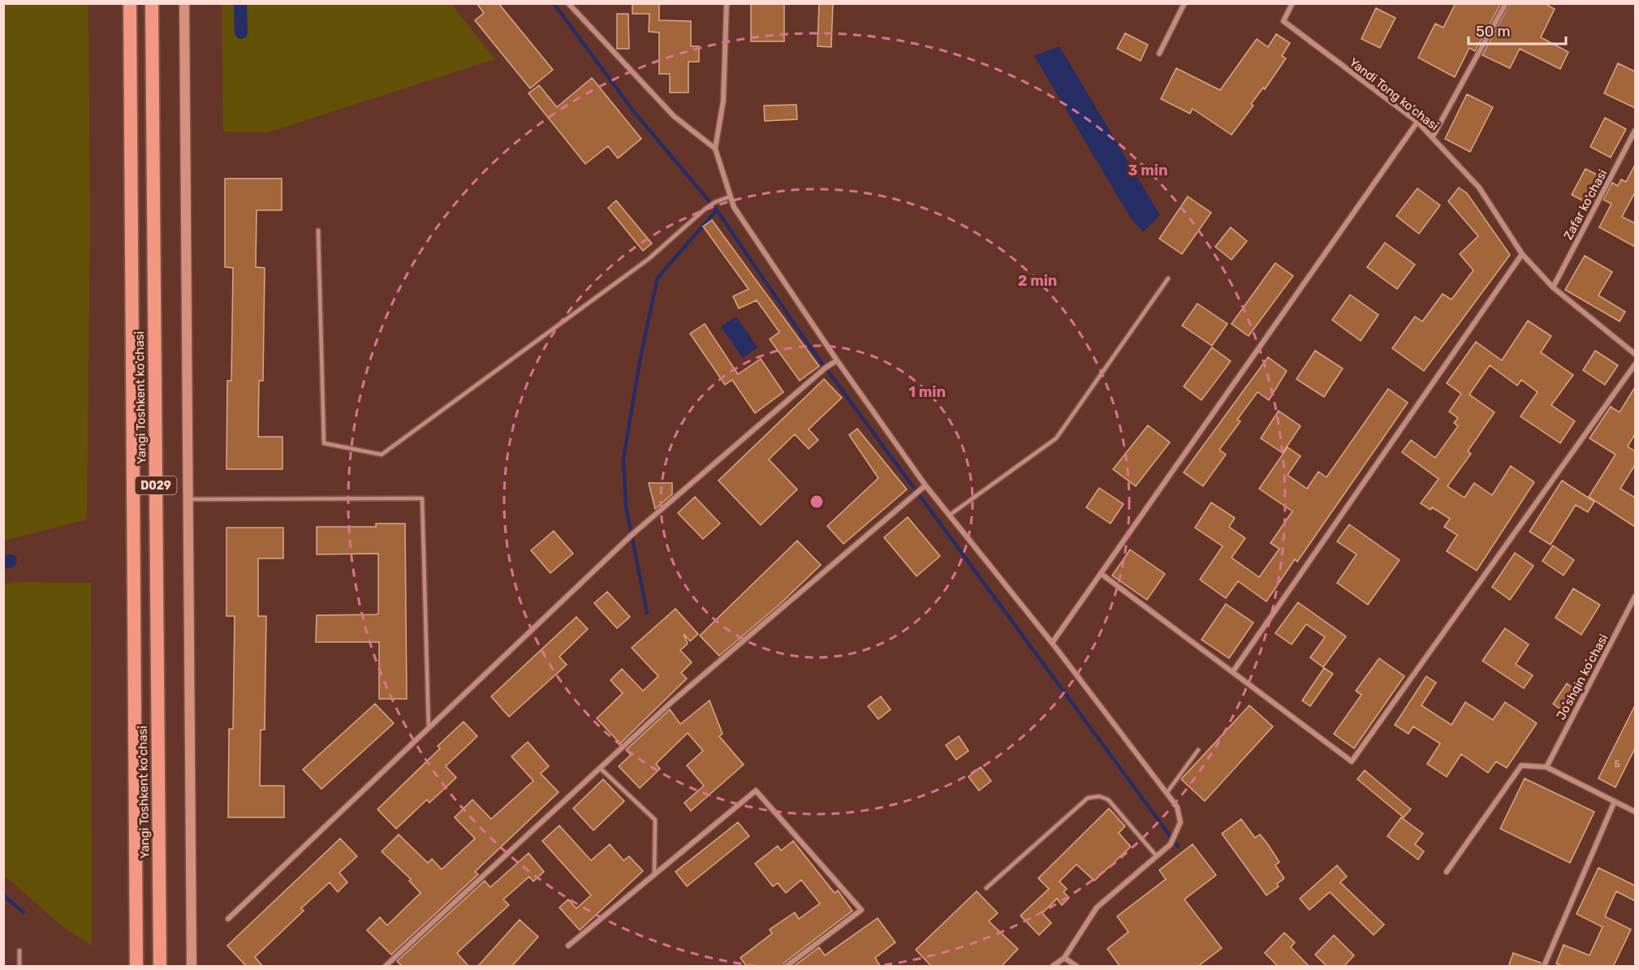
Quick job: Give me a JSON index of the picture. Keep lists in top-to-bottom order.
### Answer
{
  "streets": {
    "highway": ["Yangi Toshkent ko‘chasi", "D029"],
    "street": ["Yandi Tong ko'chasi", "Zafar ko'chasi", "Joʼshqin koʼchasi"]
  },
  "crossings": [
    ["Yandi Tong ko'chasi", "Zafar ko'chasi"]
  ],
  "house_numbers": ["5"],
  "scale_bar": "50 m",
  "rings": ["3 min", "2 min", "1 min"]
}
